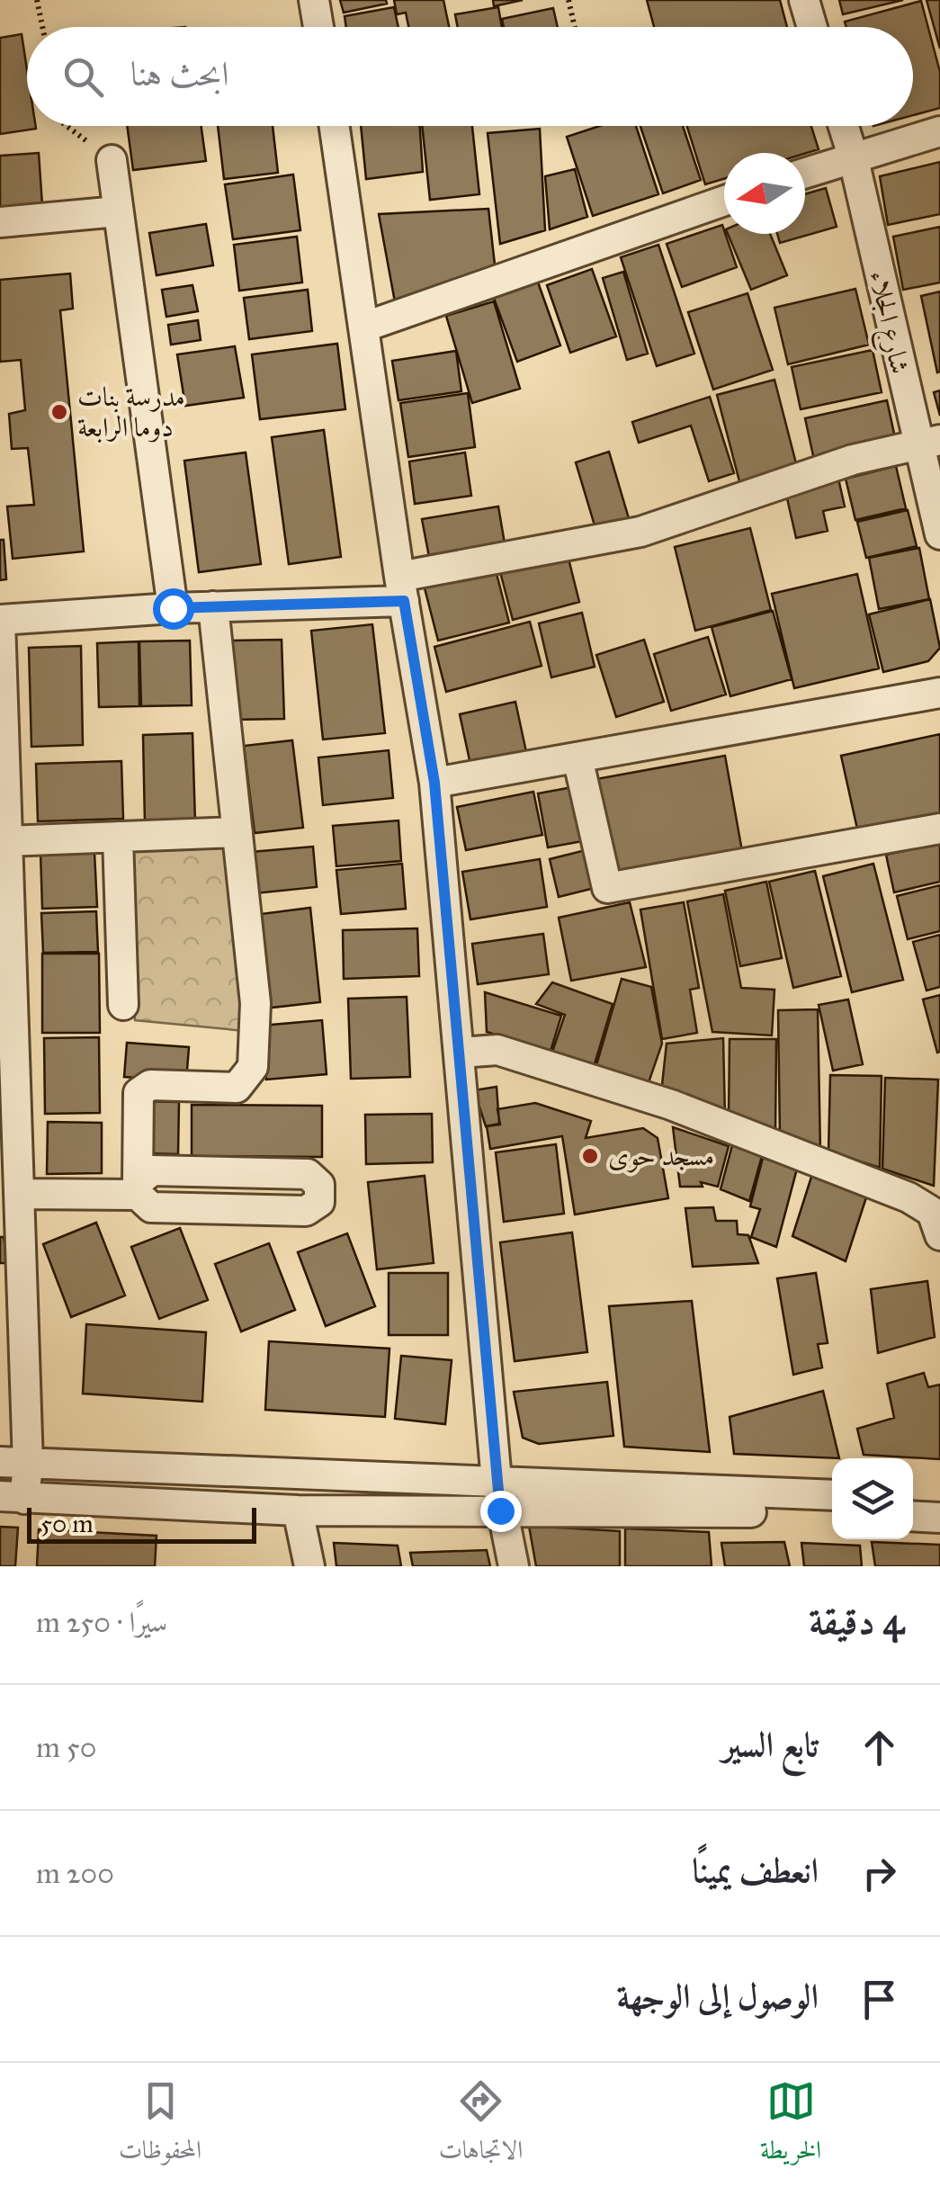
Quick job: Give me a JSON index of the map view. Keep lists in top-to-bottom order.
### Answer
{
  "streets": {
    "street": ["شارع الجلاء"]
  },
  "places": ["مدرسة بنات دوما الرابعة", "مسجد حوى"],
  "scale_bar": "50 m",
  "north": "left",
  "page": {
    "search": "ابحث هنا",
    "scale": "50 m",
    "heading": ["4 دقيقة", "سيرًا · 250 m"],
    "list": [
      ["تابع السير", "50 m"],
      ["انعطف يمينًا", "200 m"],
      "الوصول إلى الوجهة"
    ],
    "nav": ["الخريطة", "الاتجاهات", "المحفوظات"]
  }
}
